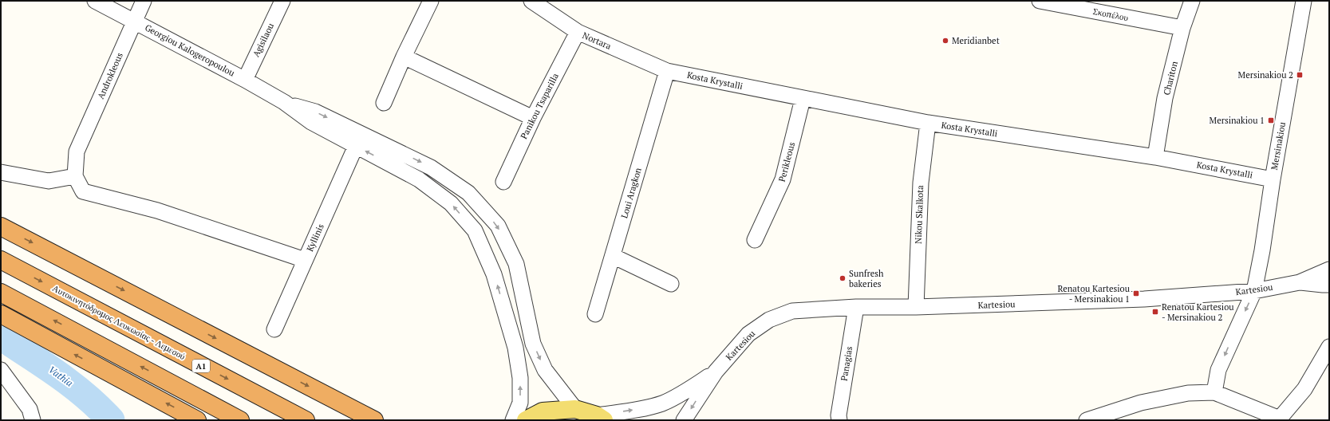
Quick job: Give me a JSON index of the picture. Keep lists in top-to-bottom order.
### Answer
{
  "streets": {
    "highway": ["Αυτοκινητόδρομος Λευκωσίας - Λεμεσού", "A1"],
    "street": [
      "Σκοπέλου",
      "Agisilaou",
      "Nortara",
      "Georgiou Kalogeropoulou",
      "Androkleous",
      "Chariton",
      "Kosta Krystalli",
      "Panikou Tsaparilla",
      "Mersinakiou",
      "Perikleous",
      "Loui Aragkon",
      "Nikou Skalkota",
      "Kyllinis",
      "Kartesiou",
      "Panagias"
    ]
  },
  "crossings": [
    ["Σκοπέλου", "Chariton"],
    ["Agisilaou", "Georgiou Kalogeropoulou"],
    ["Nortara", "Kosta Krystalli"],
    ["Nortara", "Panikou Tsaparilla"],
    ["Nortara", "Loui Aragkon"],
    ["Georgiou Kalogeropoulou", "Androkleous"],
    ["Chariton", "Kosta Krystalli"],
    ["Kosta Krystalli", "Mersinakiou"],
    ["Kosta Krystalli", "Perikleous"],
    ["Kosta Krystalli", "Loui Aragkon"],
    ["Kosta Krystalli", "Nikou Skalkota"],
    ["Mersinakiou", "Kartesiou"],
    ["Nikou Skalkota", "Kartesiou"],
    ["Kartesiou", "Panagias"]
  ],
  "water": ["Vathia"],
  "places": {
    "other": ["Meridianbet", "Sunfresh bakeries"],
    "transit": [
      "Mersinakiou 2",
      "Mersinakiou 1",
      "Renatou Kartesiou - Mersinakiou 1",
      "Renatou Kartesiou - Mersinakiou 2"
    ]
  }
}
